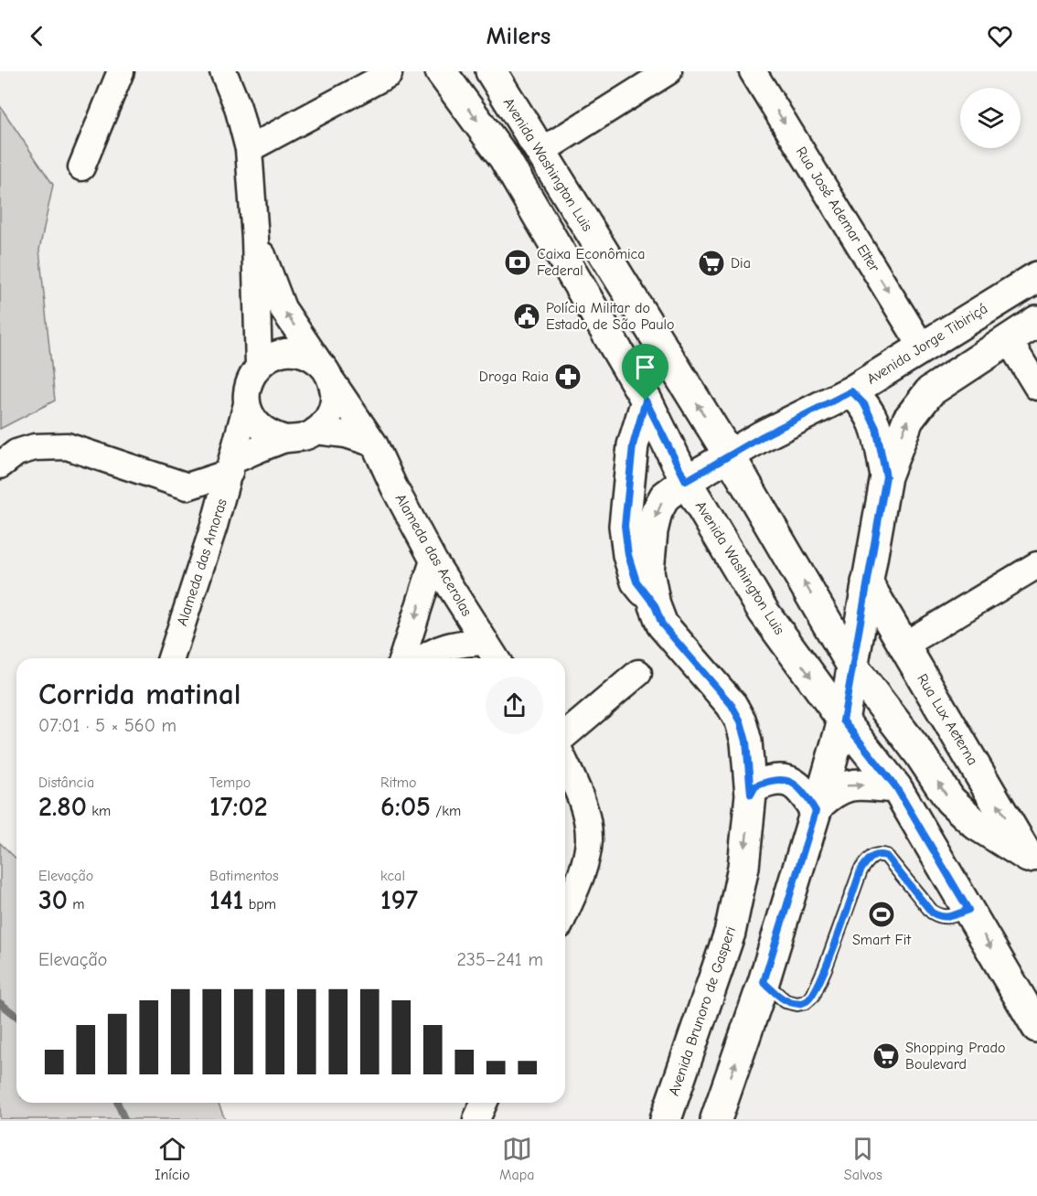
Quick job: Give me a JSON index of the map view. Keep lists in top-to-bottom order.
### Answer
{
  "streets": {
    "main road": [
      "Avenida Washington Luis",
      "Avenida Jorge Tibiriçá",
      "Rua Lux Aeterna",
      "Avenida Brunoro de Gasperi"
    ],
    "street": ["Rua José Ademar Elter", "Alameda das Acerolas", "Alameda das Amoras"]
  },
  "crossings": [
    ["Avenida Washington Luis", "Avenida Jorge Tibiriçá"],
    ["Avenida Washington Luis", "Rua Lux Aeterna"],
    ["Avenida Washington Luis", "Avenida Brunoro de Gasperi"],
    ["Rua José Ademar Elter", "Avenida Jorge Tibiriçá"],
    ["Avenida Jorge Tibiriçá", "Avenida Brunoro de Gasperi"],
    ["Alameda das Acerolas", "Alameda das Amoras"]
  ],
  "one_way": ["Rua José Ademar Elter", "Rua Lux Aeterna"],
  "places": {
    "bank": ["Caixa Econômica Federal"],
    "supermarket": ["Dia", "Shopping Prado Boulevard"],
    "public building": ["Polícia Militar do Estado de São Paulo"],
    "pharmacy": ["Droga Raia"],
    "sports": ["Smart Fit"]
  },
  "page": {
    "header": "Milers",
    "heading": ["Corrida matinal", "07:01 · 5 × 560 m"],
    "stats": [
      ["Distância", "2.80 km"],
      ["Tempo", "17:02"],
      ["Ritmo", "6:05 /km"],
      ["Elevação", "30 m"],
      ["Batimentos", "141 bpm"],
      ["kcal", "197"]
    ],
    "chart": ["Elevação", "235–241 m"],
    "tabs": ["Início", "Mapa", "Salvos"]
  }
}
